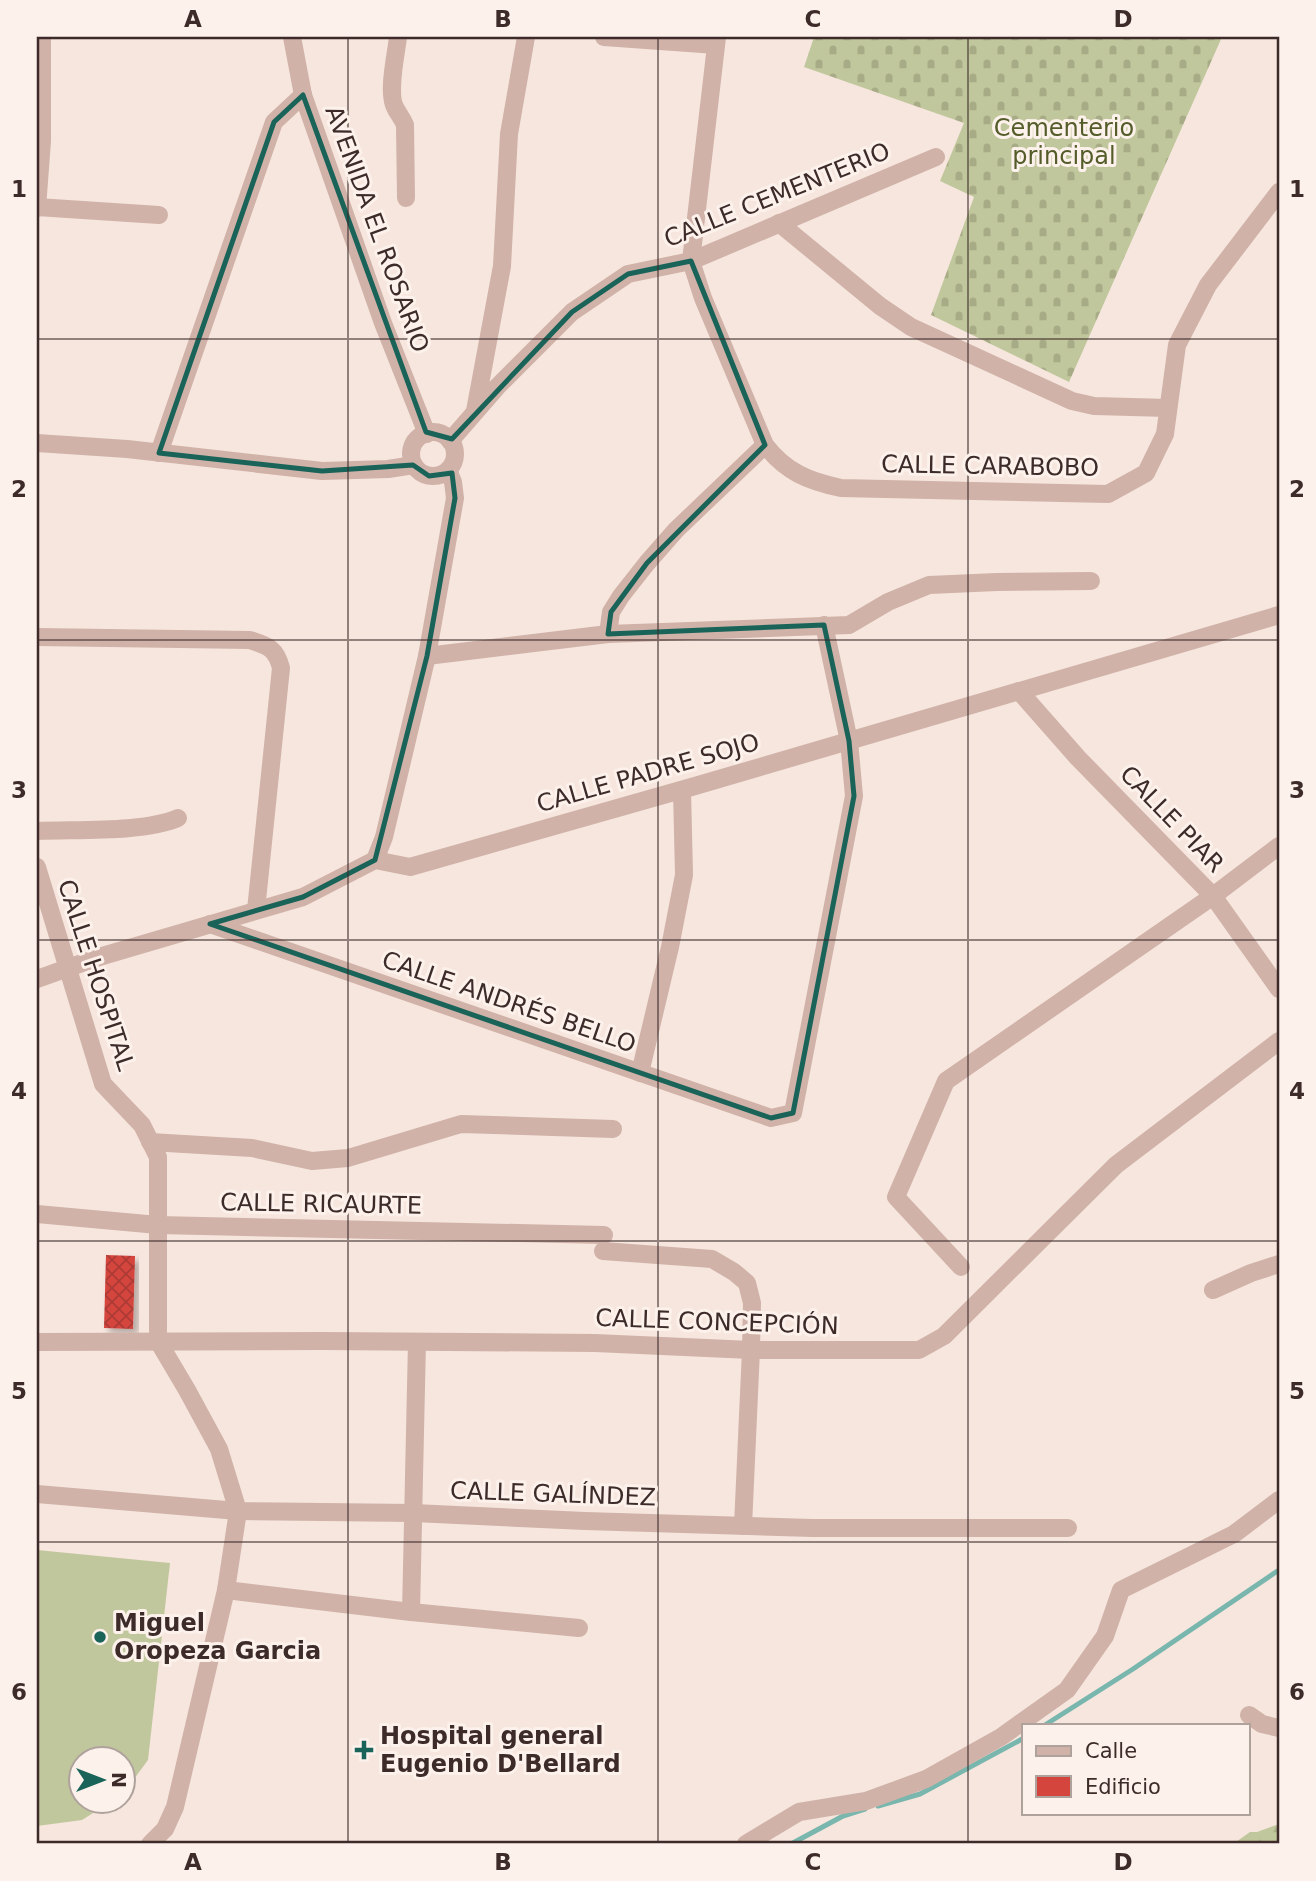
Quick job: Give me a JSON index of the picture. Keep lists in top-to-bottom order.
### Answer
{
  "streets": {
    "street": [
      "CALLE CEMENTERIO",
      "AVENIDA EL ROSARIO",
      "CALLE CARABOBO",
      "CALLE PADRE SOJO",
      "CALLE PIAR",
      "CALLE HOSPITAL",
      "CALLE ANDRÉS BELLO",
      "CALLE RICAURTE",
      "CALLE CONCEPCIÓN",
      "CALLE GALÍNDEZ"
    ]
  },
  "crossings": [
    ["CALLE CEMENTERIO", "AVENIDA EL ROSARIO"],
    ["CALLE CEMENTERIO", "CALLE CARABOBO"],
    ["CALLE PADRE SOJO", "CALLE PIAR"],
    ["CALLE PADRE SOJO", "CALLE ANDRÉS BELLO"],
    ["CALLE HOSPITAL", "CALLE RICAURTE"],
    ["CALLE HOSPITAL", "CALLE CONCEPCIÓN"],
    ["CALLE RICAURTE", "CALLE CONCEPCIÓN"],
    ["CALLE RICAURTE", "CALLE GALÍNDEZ"]
  ],
  "parks": ["Cementerio principal"],
  "places": {
    "other": ["Miguel Oropeza Garcia"],
    "health": ["Hospital general Eugenio D'Bellard"]
  },
  "legend": ["Calle", "Edificio"],
  "north": "right",
  "grid": {
    "columns": [
      "A",
      "B",
      "C",
      "D"
    ],
    "rows": [
      "1",
      "2",
      "3",
      "4",
      "5",
      "6"
    ]
  }
}
